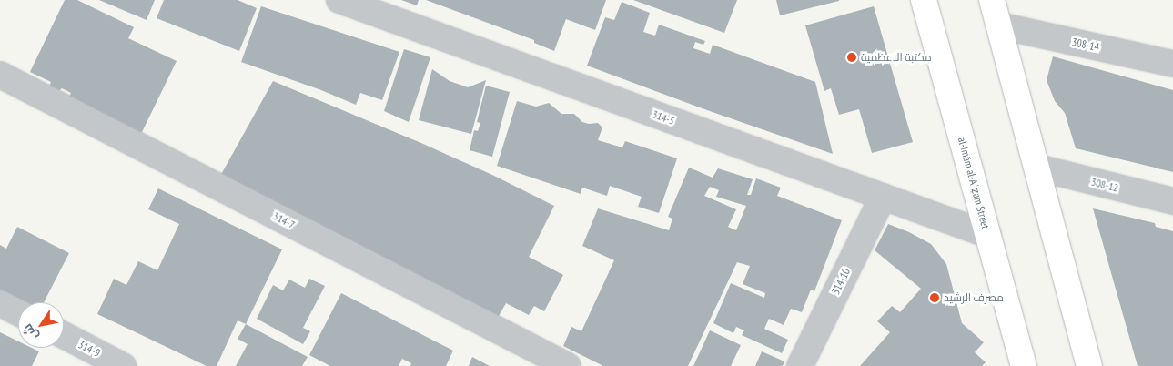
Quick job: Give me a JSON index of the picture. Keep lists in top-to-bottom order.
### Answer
{
  "streets": {
    "main road": ["al-Imām al-Aʿẓam Street"],
    "street": [
      "308-14",
      "314-5",
      "308-12",
      "314-7",
      "314-10",
      "314-9"
    ]
  },
  "crossings": [
    ["314-5", "al-Imām al-Aʿẓam Street"],
    ["314-5", "314-10"]
  ],
  "places": ["مكتبة الاعظمية", "مصرف الرشيد"],
  "north": "bottom left"
}
